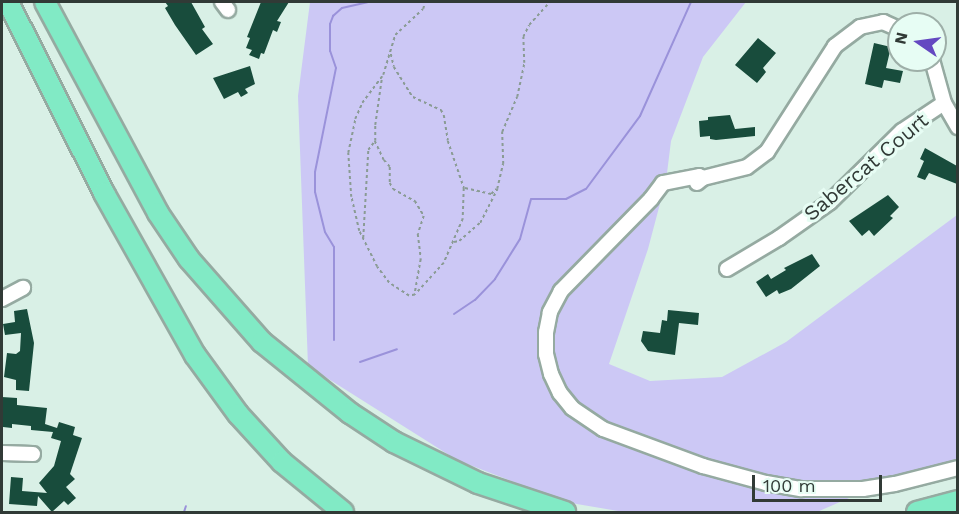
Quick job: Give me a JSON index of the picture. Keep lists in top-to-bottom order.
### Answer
{
  "streets": {
    "street": ["Sabercat Court"]
  },
  "scale_bar": "100 m",
  "north": "left"
}
